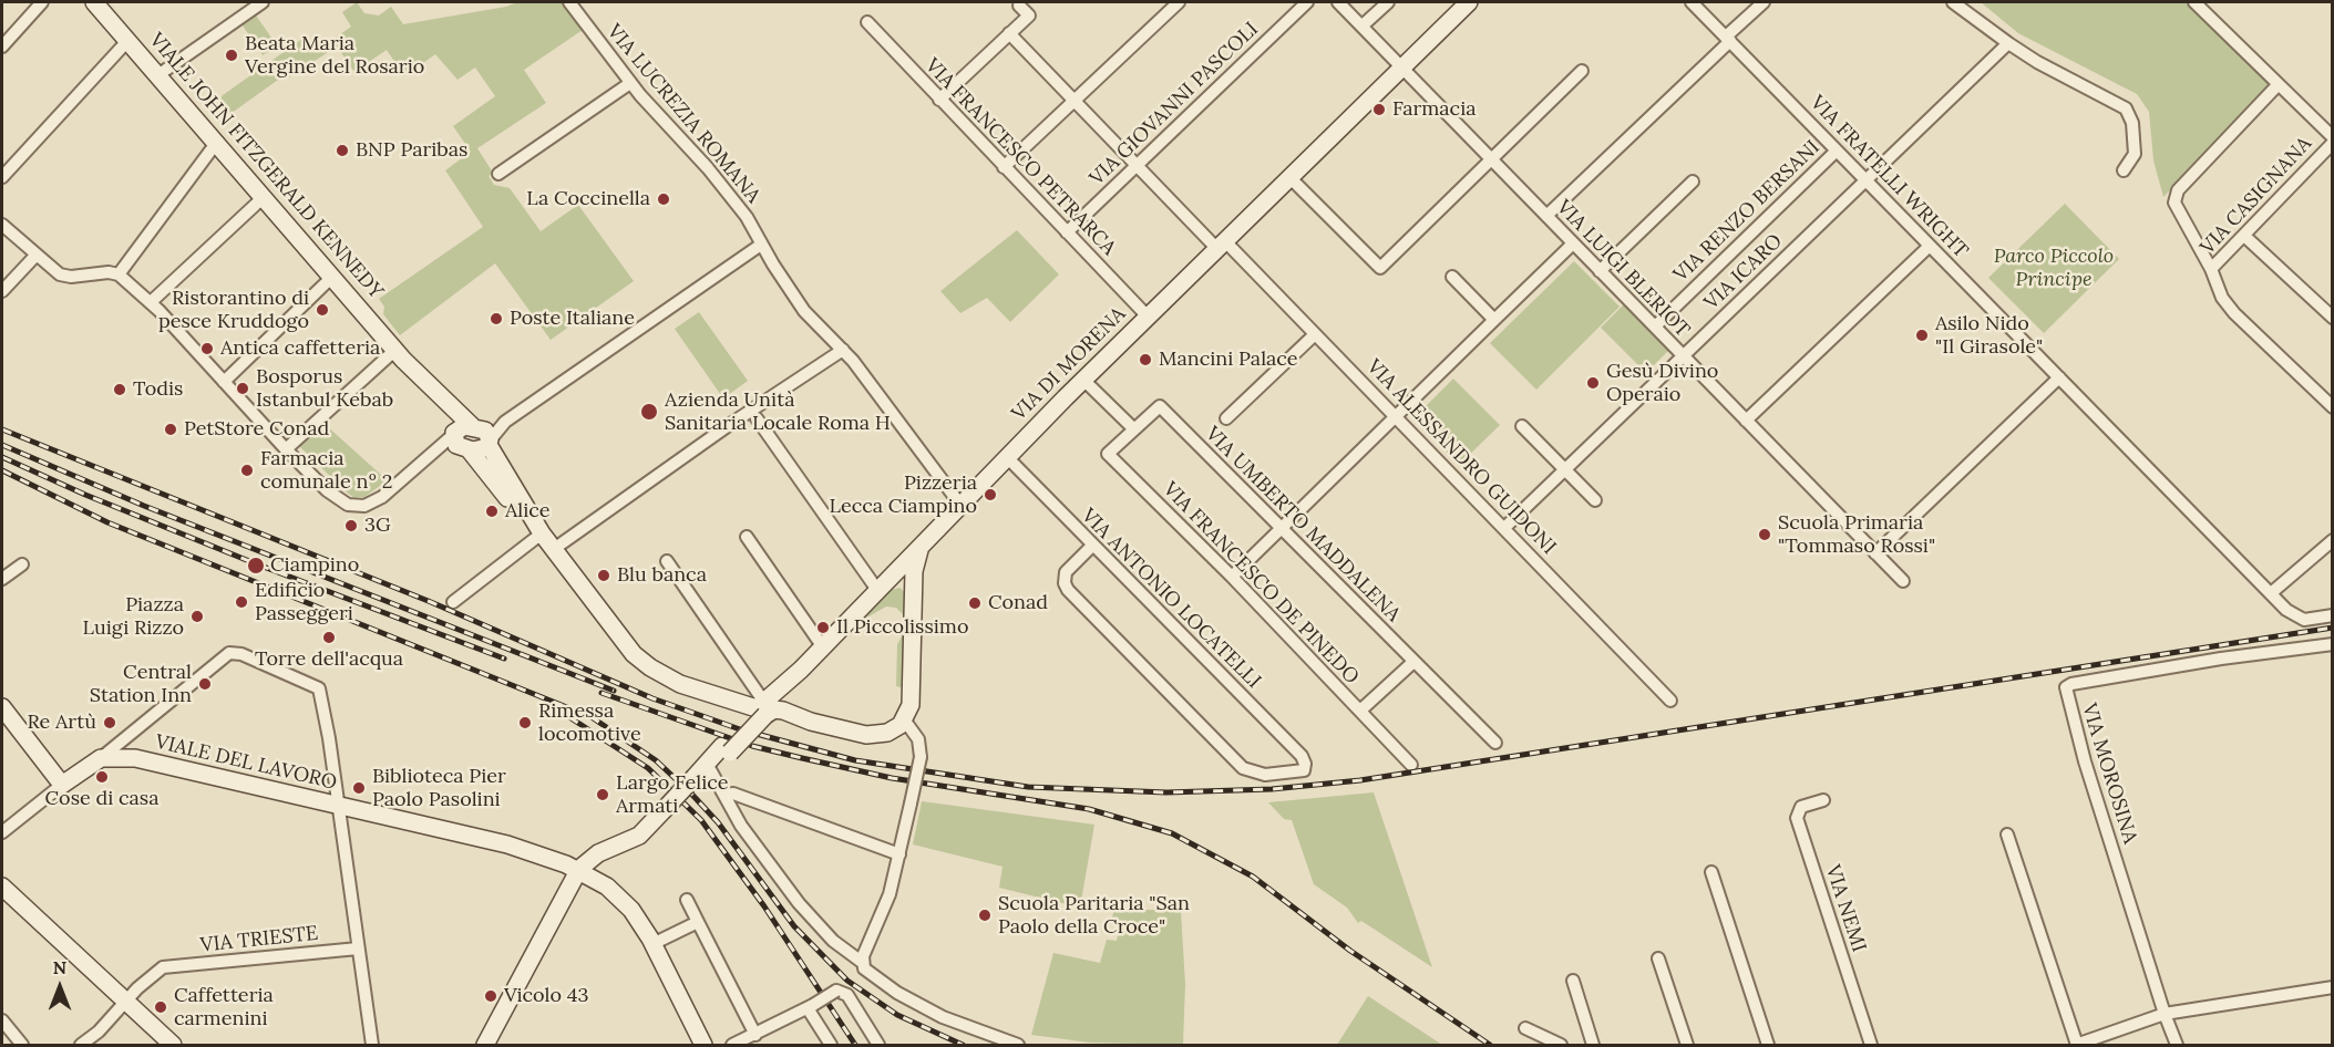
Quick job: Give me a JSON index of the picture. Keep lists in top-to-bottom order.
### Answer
{
  "streets": {
    "street": [
      "VIA GIOVANNI PASCOLI",
      "VIA LUCREZIA ROMANA",
      "VIA FRANCESCO PETRARCA",
      "VIALE JOHN FITZGERALD KENNEDY",
      "VIA FRATELLI WRIGHT",
      "VIA CASIGNANA",
      "VIA RENZO BERSANI",
      "VIA LUIGI BLERIOT",
      "VIA ICARO",
      "VIA DI MORENA",
      "VIA ALESSANDRO GUIDONI",
      "VIA UMBERTO MADDALENA",
      "VIA FRANCESCO DE PINEDO",
      "VIA ANTONIO LOCATELLI",
      "VIALE DEL LAVORO",
      "VIA MOROSINA",
      "VIA NEMI",
      "VIA TRIESTE"
    ]
  },
  "crossings": [
    ["VIA GIOVANNI PASCOLI", "VIA FRANCESCO PETRARCA"],
    ["VIA GIOVANNI PASCOLI", "VIA ALESSANDRO GUIDONI"],
    ["VIA LUCREZIA ROMANA", "VIA DI MORENA"],
    ["VIA FRANCESCO PETRARCA", "VIA DI MORENA"],
    ["VIALE JOHN FITZGERALD KENNEDY", "VIA DI MORENA"],
    ["VIA FRATELLI WRIGHT", "VIA RENZO BERSANI"],
    ["VIA FRATELLI WRIGHT", "VIA ICARO"],
    ["VIA RENZO BERSANI", "VIA LUIGI BLERIOT"],
    ["VIA LUIGI BLERIOT", "VIA ICARO"],
    ["VIA LUIGI BLERIOT", "VIA DI MORENA"],
    ["VIA ICARO", "VIA ALESSANDRO GUIDONI"],
    ["VIA DI MORENA", "VIA ALESSANDRO GUIDONI"],
    ["VIA DI MORENA", "VIA ANTONIO LOCATELLI"],
    ["VIA DI MORENA", "VIALE DEL LAVORO"],
    ["VIA UMBERTO MADDALENA", "VIA FRANCESCO DE PINEDO"]
  ],
  "parks": ["Parco Piccolo Principe"],
  "places": [
    "Beata Maria Vergine del Rosario",
    "Farmacia",
    "BNP Paribas",
    "La Coccinella",
    "Ristorantino di pesce Kruddogo",
    "Poste Italiane",
    "Asilo Nido \"Il Girasole\"",
    "Antica caffetteria",
    "Mancini Palace",
    "Gesù Divino Operaio",
    "Bosporus Istanbul Kebab",
    "Todis",
    "Azienda Unità Sanitaria Locale Roma H",
    "PetStore Conad",
    "Farmacia comunale nº 2",
    "Pizzeria Lecca Ciampino",
    "Alice",
    "3G",
    "Scuola Primaria \"Tommaso Rossi\"",
    "Ciampino",
    "Blu banca",
    "Edificio Passeggeri",
    "Conad",
    "Piazza Luigi Rizzo",
    "Il Piccolissimo",
    "Torre dell'acqua",
    "Central Station Inn",
    "Re Artù",
    "Rimessa locomotive",
    "Cose di casa",
    "Biblioteca Pier Paolo Pasolini",
    "Largo Felice Armati",
    "Scuola Paritaria \"San Paolo della Croce\"",
    "Vicolo 43",
    "Caffetteria carmenini"
  ],
  "north": "top"
}
